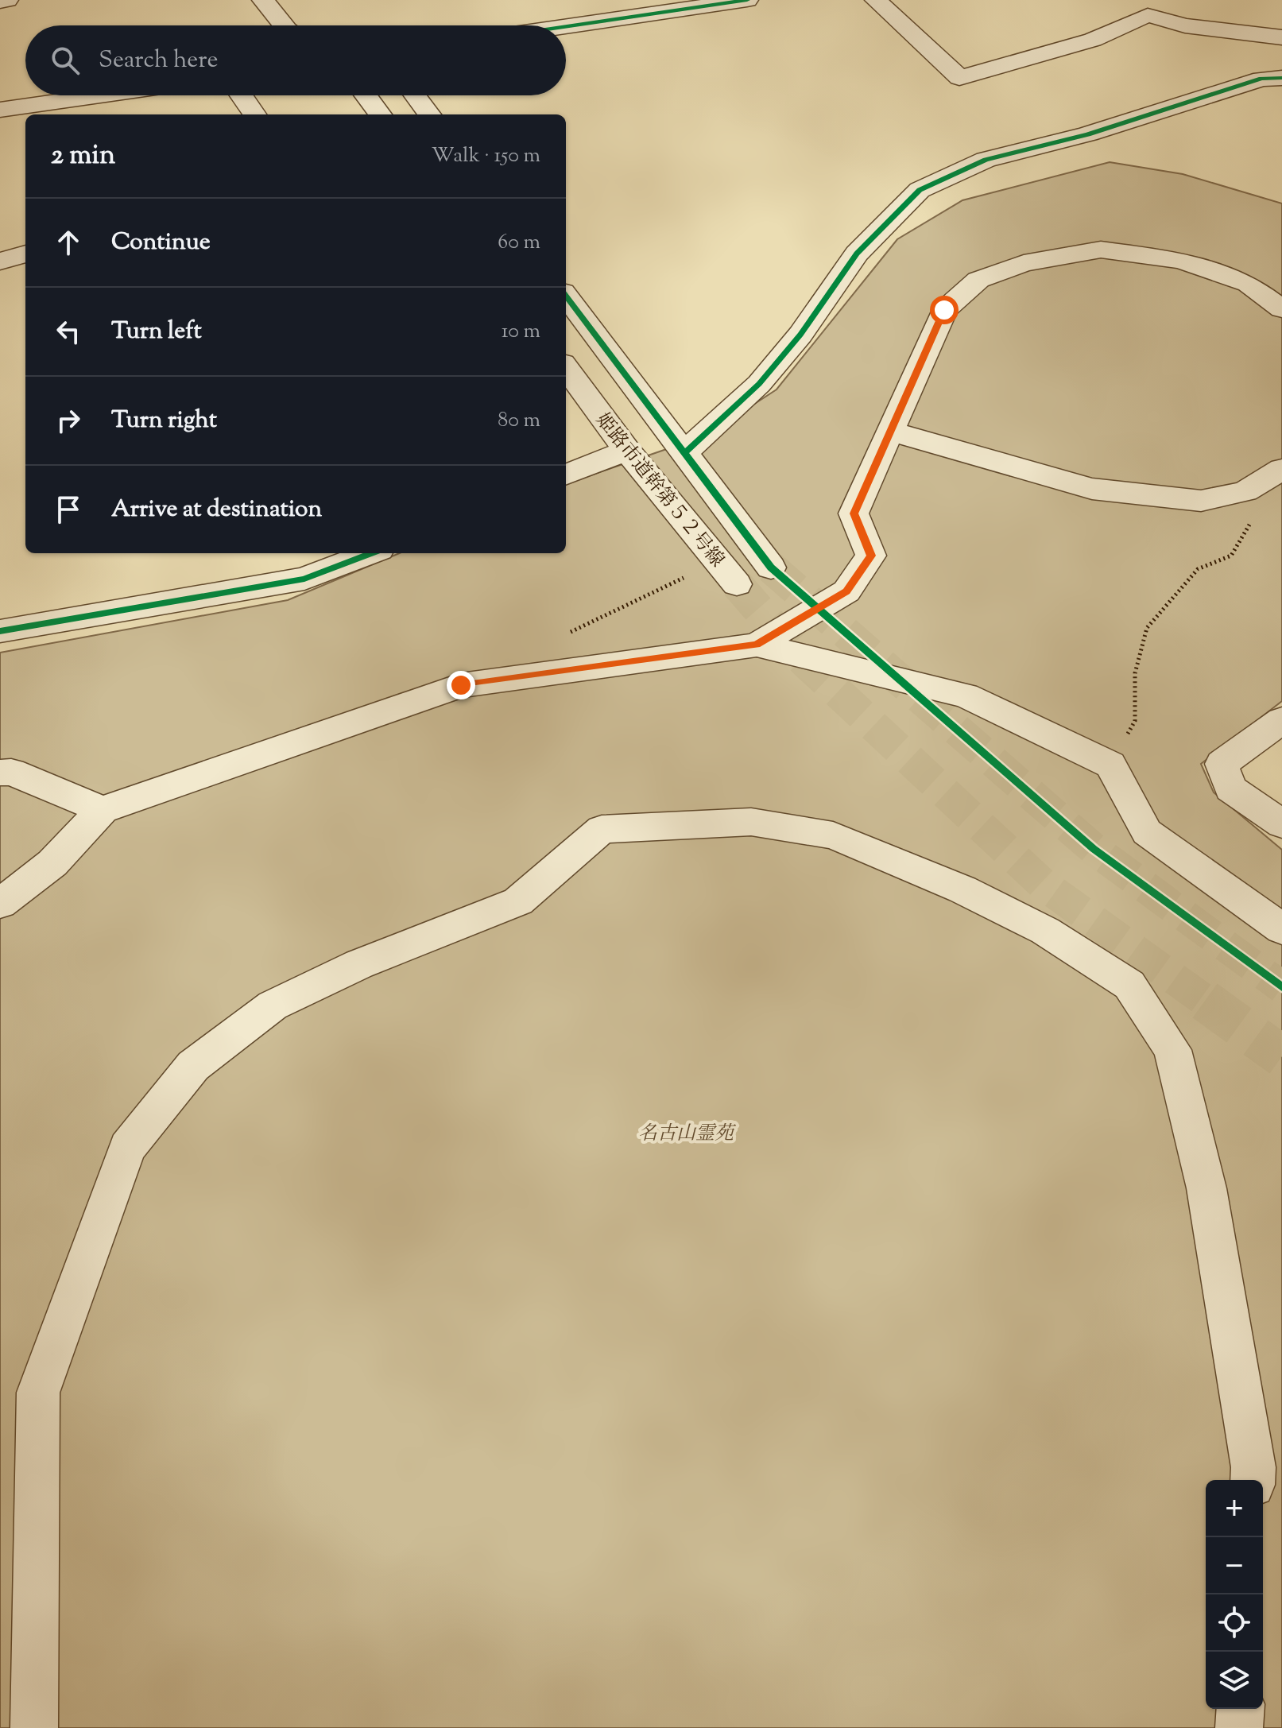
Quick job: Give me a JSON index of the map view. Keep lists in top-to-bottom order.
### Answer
{
  "streets": {
    "street": ["姫路市道幹第５２号線"]
  },
  "parks": ["名古山霊苑"],
  "page": {
    "search": "Search here",
    "heading": ["2 min", "Walk · 150 m"],
    "list": [
      ["Continue", "60 m"],
      ["Turn left", "10 m"],
      ["Turn right", "80 m"],
      "Arrive at destination"
    ],
    "map_buttons": ["+", "−"]
  }
}
